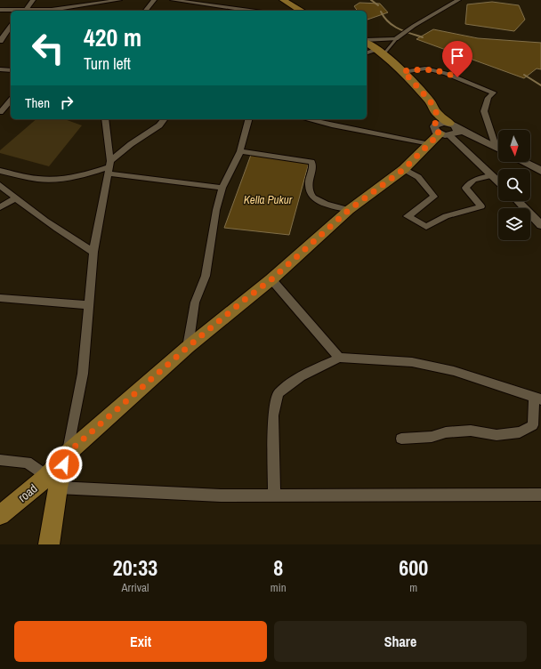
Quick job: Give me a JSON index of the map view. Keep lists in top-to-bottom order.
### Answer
{
  "streets": {
    "main road": ["road"]
  },
  "water": ["Kella Pukur"],
  "north": "bottom",
  "page": {
    "turn": ["420 m", "Turn left"],
    "then": "Then",
    "eta": [
      "20:33",
      "Arrival",
      "8",
      "min",
      "600",
      "m"
    ],
    "buttons": ["Exit", "Share"]
  }
}
